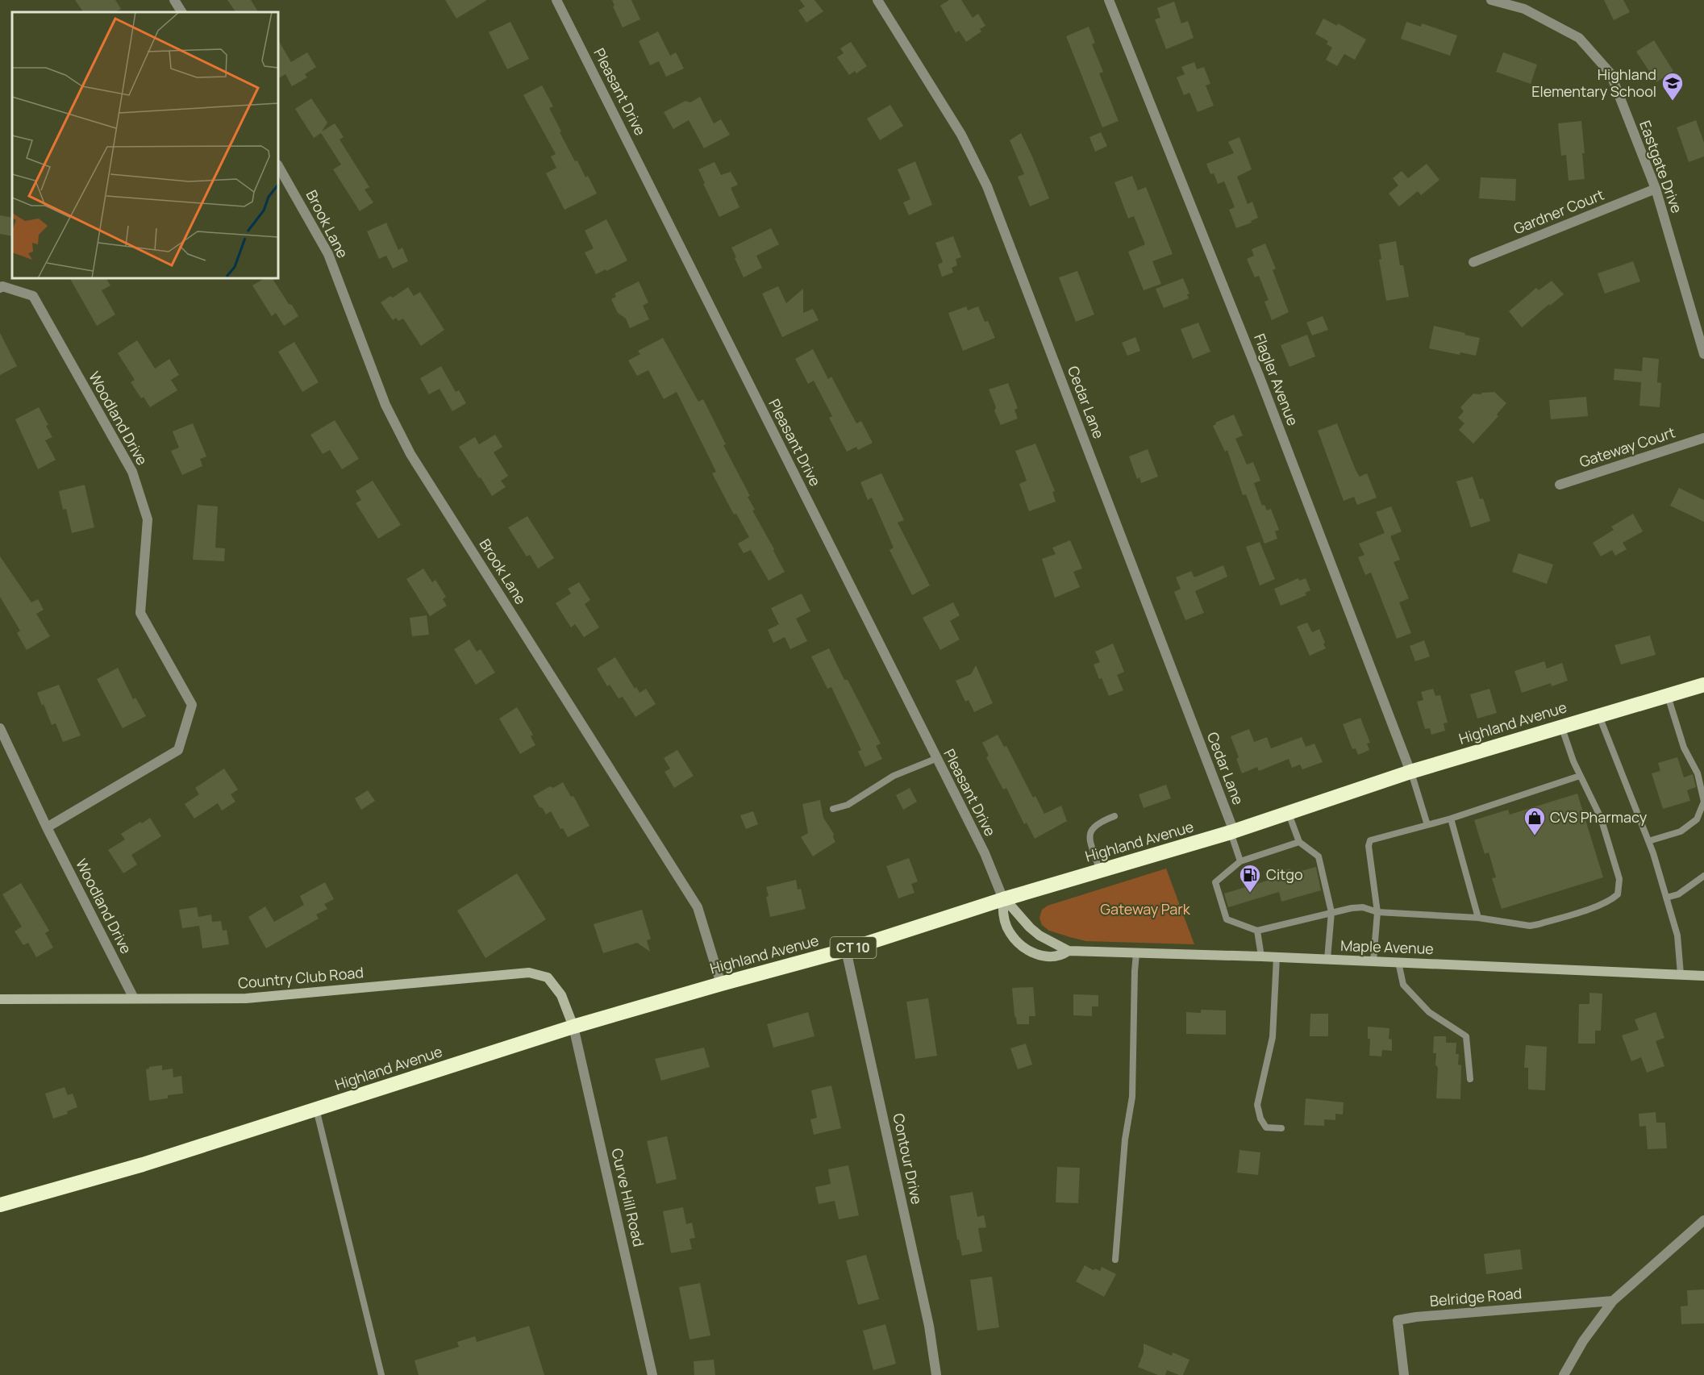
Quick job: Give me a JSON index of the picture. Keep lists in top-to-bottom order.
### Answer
{
  "streets": {
    "highway": ["Highland Avenue", "CT 10"],
    "street": [
      "Pleasant Drive",
      "Eastgate Drive",
      "Gardner Court",
      "Brook Lane",
      "Flagler Avenue",
      "Cedar Lane",
      "Woodland Drive",
      "Gateway Court",
      "Maple Avenue",
      "Country Club Road",
      "Contour Drive",
      "Curve Hill Road",
      "Belridge Road"
    ]
  },
  "crossings": [
    ["Pleasant Drive", "Highland Avenue"],
    ["Pleasant Drive", "Maple Avenue"],
    ["Eastgate Drive", "Gardner Court"],
    ["Brook Lane", "Highland Avenue"],
    ["Flagler Avenue", "Highland Avenue"],
    ["Cedar Lane", "Highland Avenue"],
    ["Woodland Drive", "Country Club Road"],
    ["Highland Avenue", "Maple Avenue"],
    ["Highland Avenue", "Country Club Road"],
    ["Highland Avenue", "Contour Drive"],
    ["Highland Avenue", "Curve Hill Road"],
    ["Country Club Road", "Curve Hill Road"]
  ],
  "parks": ["Gateway Park"],
  "places": {
    "school or university": ["Highland Elementary School"],
    "shop": ["CVS Pharmacy"],
    "fuel station": ["Citgo"]
  }
}
